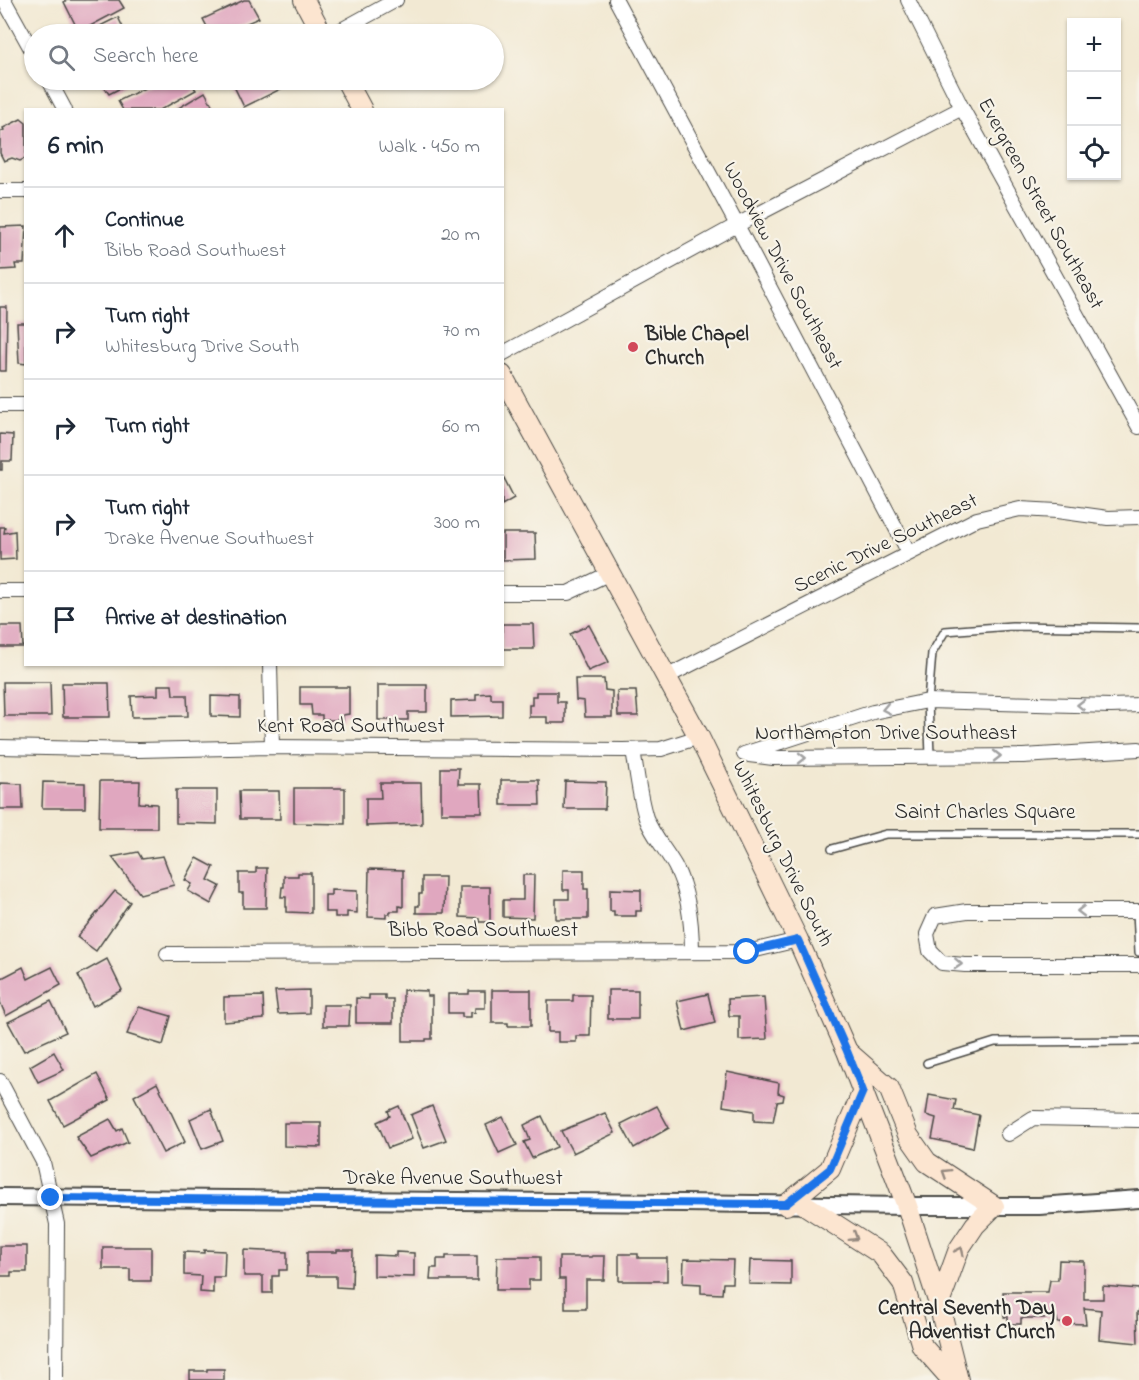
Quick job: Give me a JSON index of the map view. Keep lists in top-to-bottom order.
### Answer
{
  "streets": {
    "main road": ["Whitesburg Drive South"],
    "street": [
      "Evergreen Street Southeast",
      "Woodview Drive Southeast",
      "Scenic Drive Southeast",
      "Kent Road Southwest",
      "Northampton Drive Southeast",
      "Bibb Road Southwest",
      "Drake Avenue Southwest"
    ],
    "lane": ["Saint Charles Square"]
  },
  "crossings": [
    ["Woodview Drive Southeast", "Scenic Drive Southeast"],
    ["Scenic Drive Southeast", "Whitesburg Drive South"],
    ["Kent Road Southwest", "Whitesburg Drive South"],
    ["Whitesburg Drive South", "Bibb Road Southwest"],
    ["Whitesburg Drive South", "Drake Avenue Southwest"]
  ],
  "places": ["Bible Chapel Church", "Central Seventh Day Adventist Church"],
  "page": {
    "map_buttons": ["+", "−"],
    "search": "Search here",
    "heading": ["6 min", "Walk · 450 m"],
    "list": [
      ["Continue", "Bibb Road Southwest", "20 m"],
      ["Turn right", "Whitesburg Drive South", "70 m"],
      ["Turn right", "60 m"],
      ["Turn right", "Drake Avenue Southwest", "300 m"],
      "Arrive at destination"
    ]
  }
}
